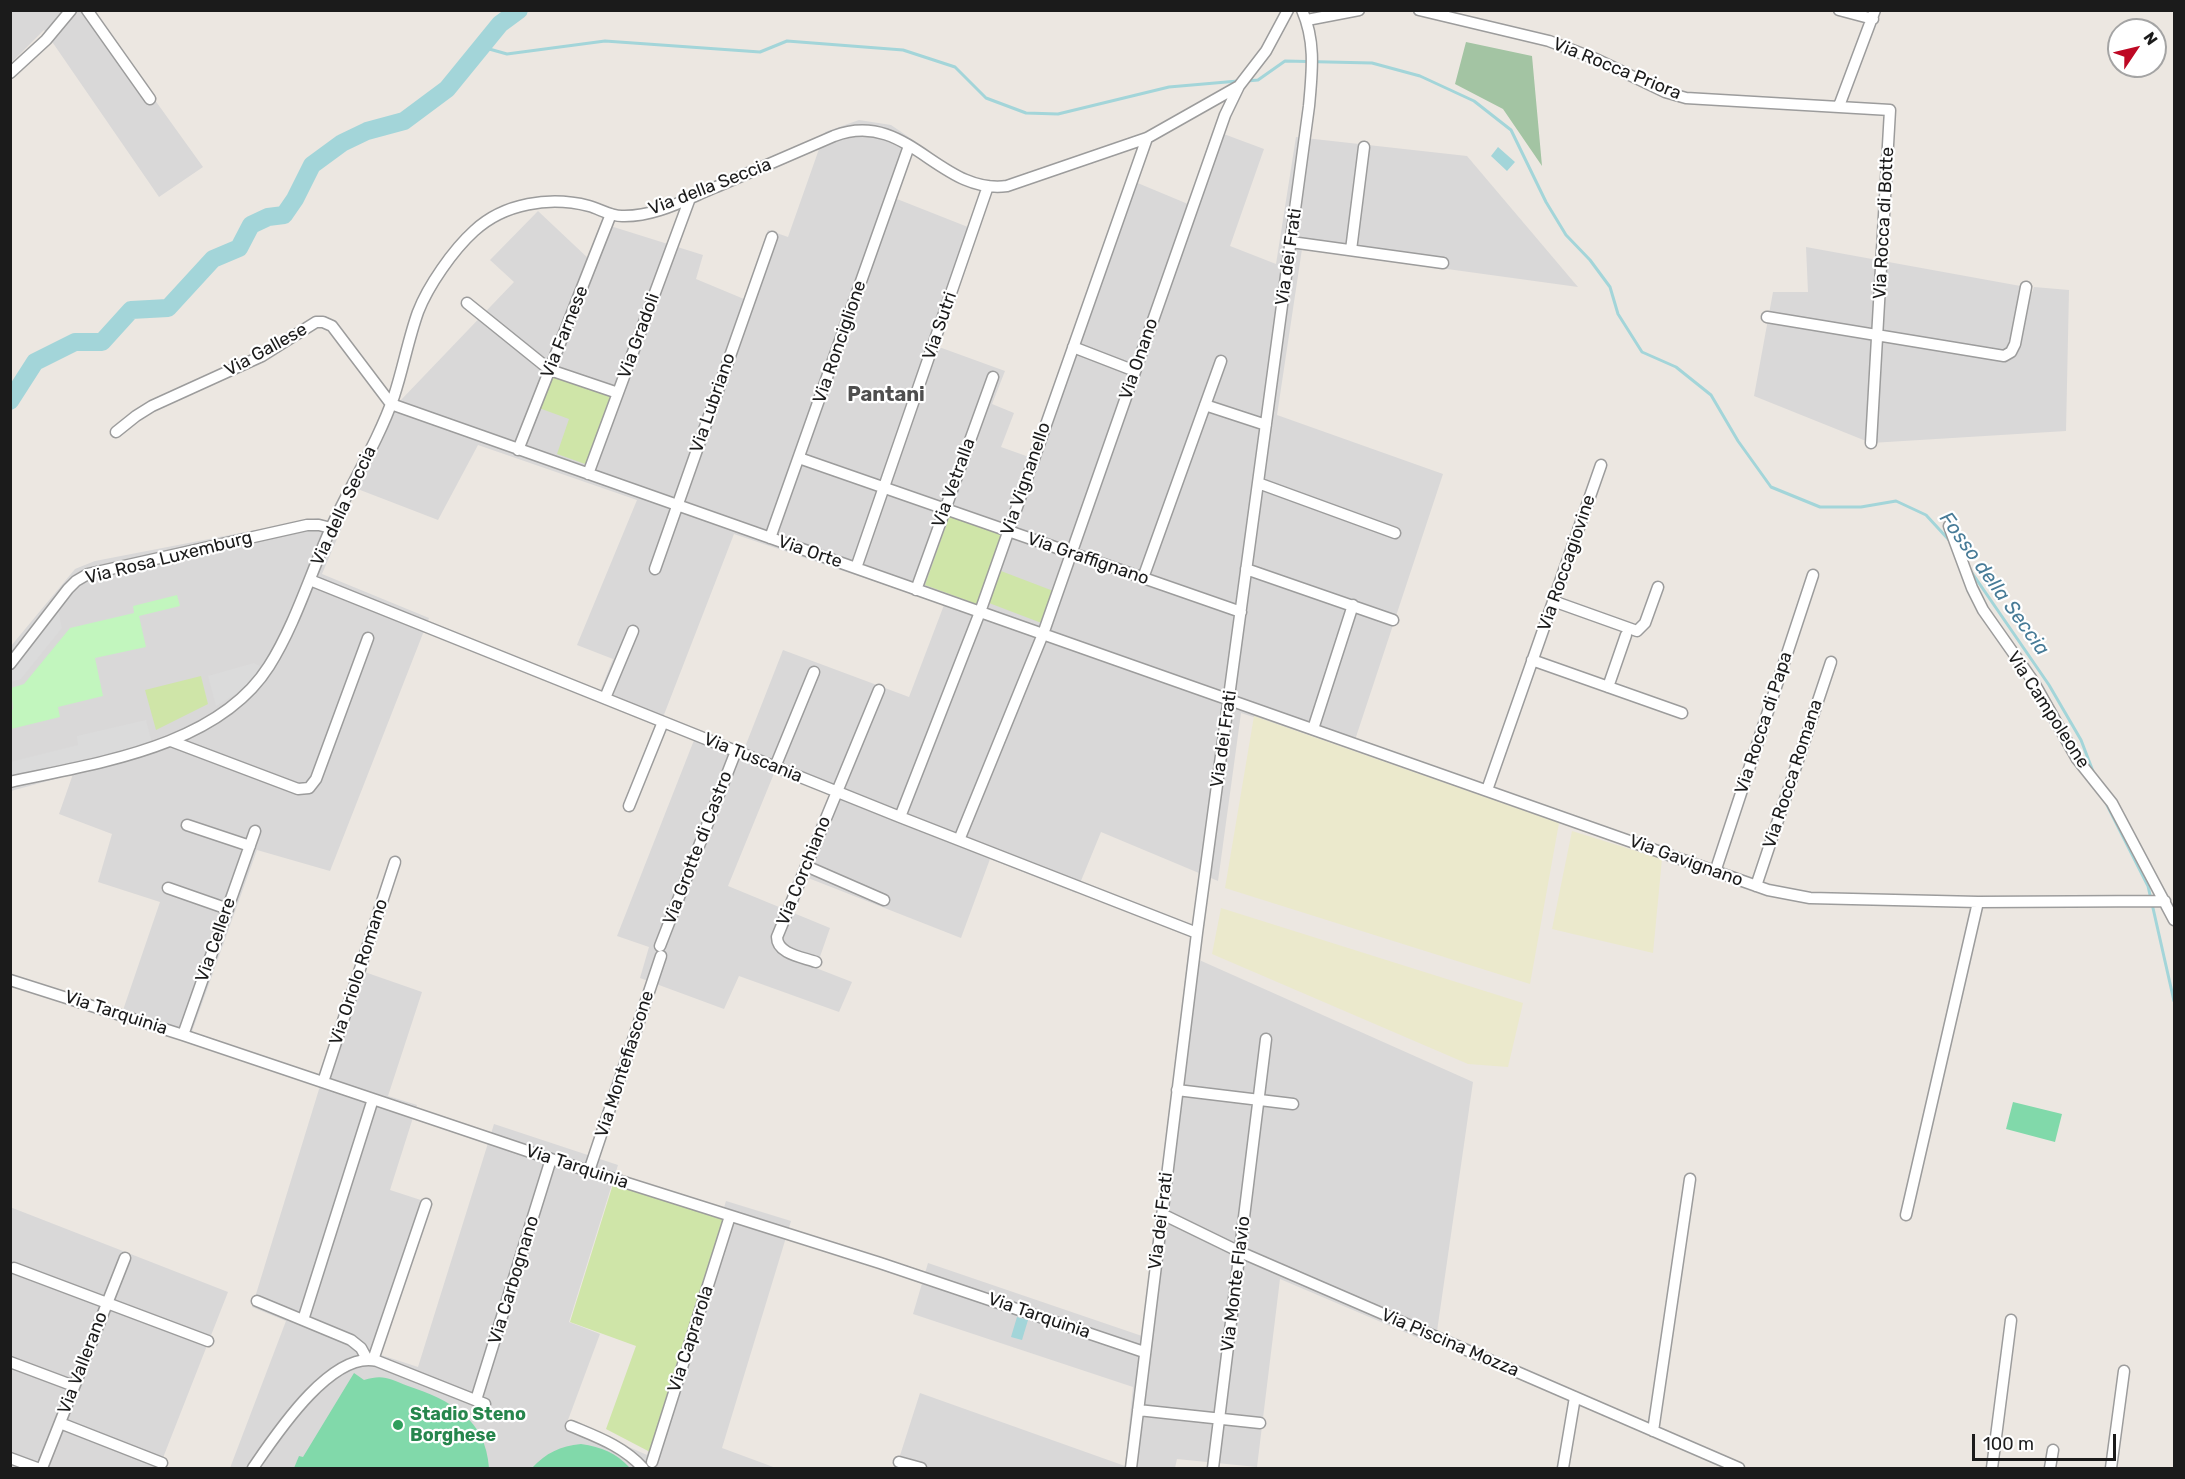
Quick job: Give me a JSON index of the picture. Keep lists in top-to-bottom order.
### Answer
{
  "streets": {
    "street": [
      "Via Rocca Priora",
      "Via della Seccia",
      "Via Rocca di Botte",
      "Via dei Frati",
      "Via Sutri",
      "Via Farnese",
      "Via Gradoli",
      "Via Ronciglione",
      "Via Gallese",
      "Via Onano",
      "Via Lubriano",
      "Via Vignanello",
      "Via Vetralla",
      "Via Orte",
      "Via Rosa Luxemburg",
      "Via Graffignano",
      "Via Roccagiovine",
      "Via Campoleone",
      "Via Rocca di Papa",
      "Via Tuscania",
      "Via Rocca Romana",
      "Via Grotte di Castro",
      "Via Gavignano",
      "Via Corchiano",
      "Via Cellere",
      "Via Oriolo Romano",
      "Via Tarquinia",
      "Via Montefiascone",
      "Via Carbognano",
      "Via Monte Flavio",
      "Via Caprarola",
      "Via Piscina Mozza",
      "Via Vallerano"
    ]
  },
  "crossings": [
    ["Via Rocca Priora", "Via Rocca di Botte"],
    ["Via della Seccia", "Via Sutri"],
    ["Via della Seccia", "Via Farnese"],
    ["Via della Seccia", "Via Gradoli"],
    ["Via della Seccia", "Via Ronciglione"],
    ["Via della Seccia", "Via Gallese"],
    ["Via della Seccia", "Via Onano"],
    ["Via della Seccia", "Via Vignanello"],
    ["Via della Seccia", "Via Orte"],
    ["Via della Seccia", "Via Rosa Luxemburg"],
    ["Via della Seccia", "Via Tuscania"],
    ["Via dei Frati", "Via Orte"],
    ["Via dei Frati", "Via Graffignano"],
    ["Via dei Frati", "Via Tuscania"],
    ["Via dei Frati", "Via Gavignano"],
    ["Via dei Frati", "Via Tarquinia"],
    ["Via dei Frati", "Via Piscina Mozza"],
    ["Via Sutri", "Via Orte"],
    ["Via Sutri", "Via Graffignano"],
    ["Via Farnese", "Via Orte"],
    ["Via Gradoli", "Via Orte"],
    ["Via Ronciglione", "Via Orte"],
    ["Via Ronciglione", "Via Graffignano"],
    ["Via Gallese", "Via Orte"],
    ["Via Onano", "Via Orte"],
    ["Via Onano", "Via Graffignano"],
    ["Via Onano", "Via Tuscania"],
    ["Via Lubriano", "Via Orte"],
    ["Via Vignanello", "Via Orte"],
    ["Via Vignanello", "Via Graffignano"],
    ["Via Vignanello", "Via Tuscania"],
    ["Via Vetralla", "Via Orte"],
    ["Via Vetralla", "Via Graffignano"],
    ["Via Orte", "Via Gavignano"],
    ["Via Roccagiovine", "Via Gavignano"],
    ["Via Campoleone", "Via Gavignano"],
    ["Via Rocca di Papa", "Via Gavignano"],
    ["Via Tuscania", "Via Grotte di Castro"],
    ["Via Tuscania", "Via Corchiano"],
    ["Via Rocca Romana", "Via Gavignano"],
    ["Via Grotte di Castro", "Via Montefiascone"],
    ["Via Cellere", "Via Tarquinia"],
    ["Via Oriolo Romano", "Via Tarquinia"],
    ["Via Tarquinia", "Via Montefiascone"],
    ["Via Tarquinia", "Via Carbognano"],
    ["Via Tarquinia", "Via Caprarola"],
    ["Via Monte Flavio", "Via Piscina Mozza"]
  ],
  "districts": ["Pantani"],
  "water": ["Fosso della Seccia"],
  "places": ["Stadio Steno Borghese"],
  "scale_bar": "100 m",
  "north": "top right"
}
